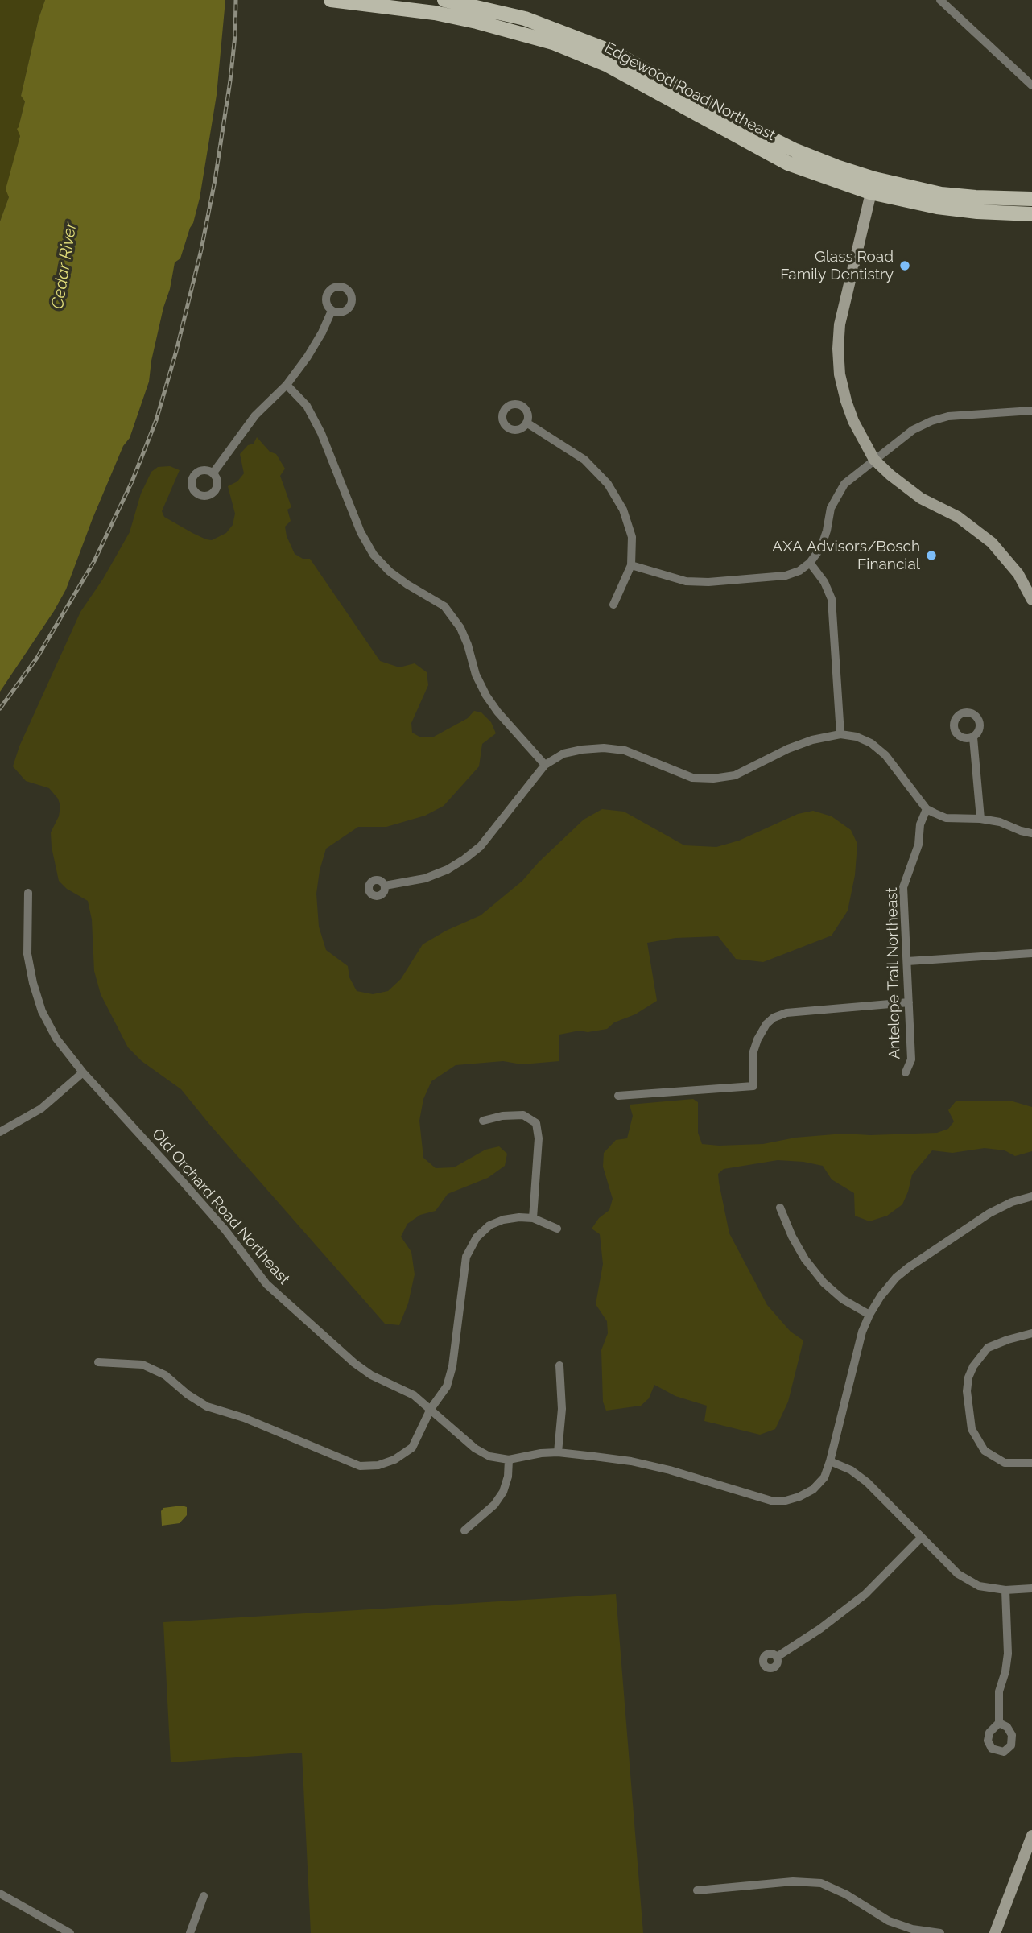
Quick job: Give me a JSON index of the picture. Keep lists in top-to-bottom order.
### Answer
{
  "streets": {
    "main road": ["Edgewood Road Northeast"],
    "street": ["Antelope Trail Northeast", "Old Orchard Road Northeast"]
  },
  "water": ["Cedar River"],
  "places": ["Glass Road Family Dentistry", "AXA Advisors/Bosch Financial"]
}
